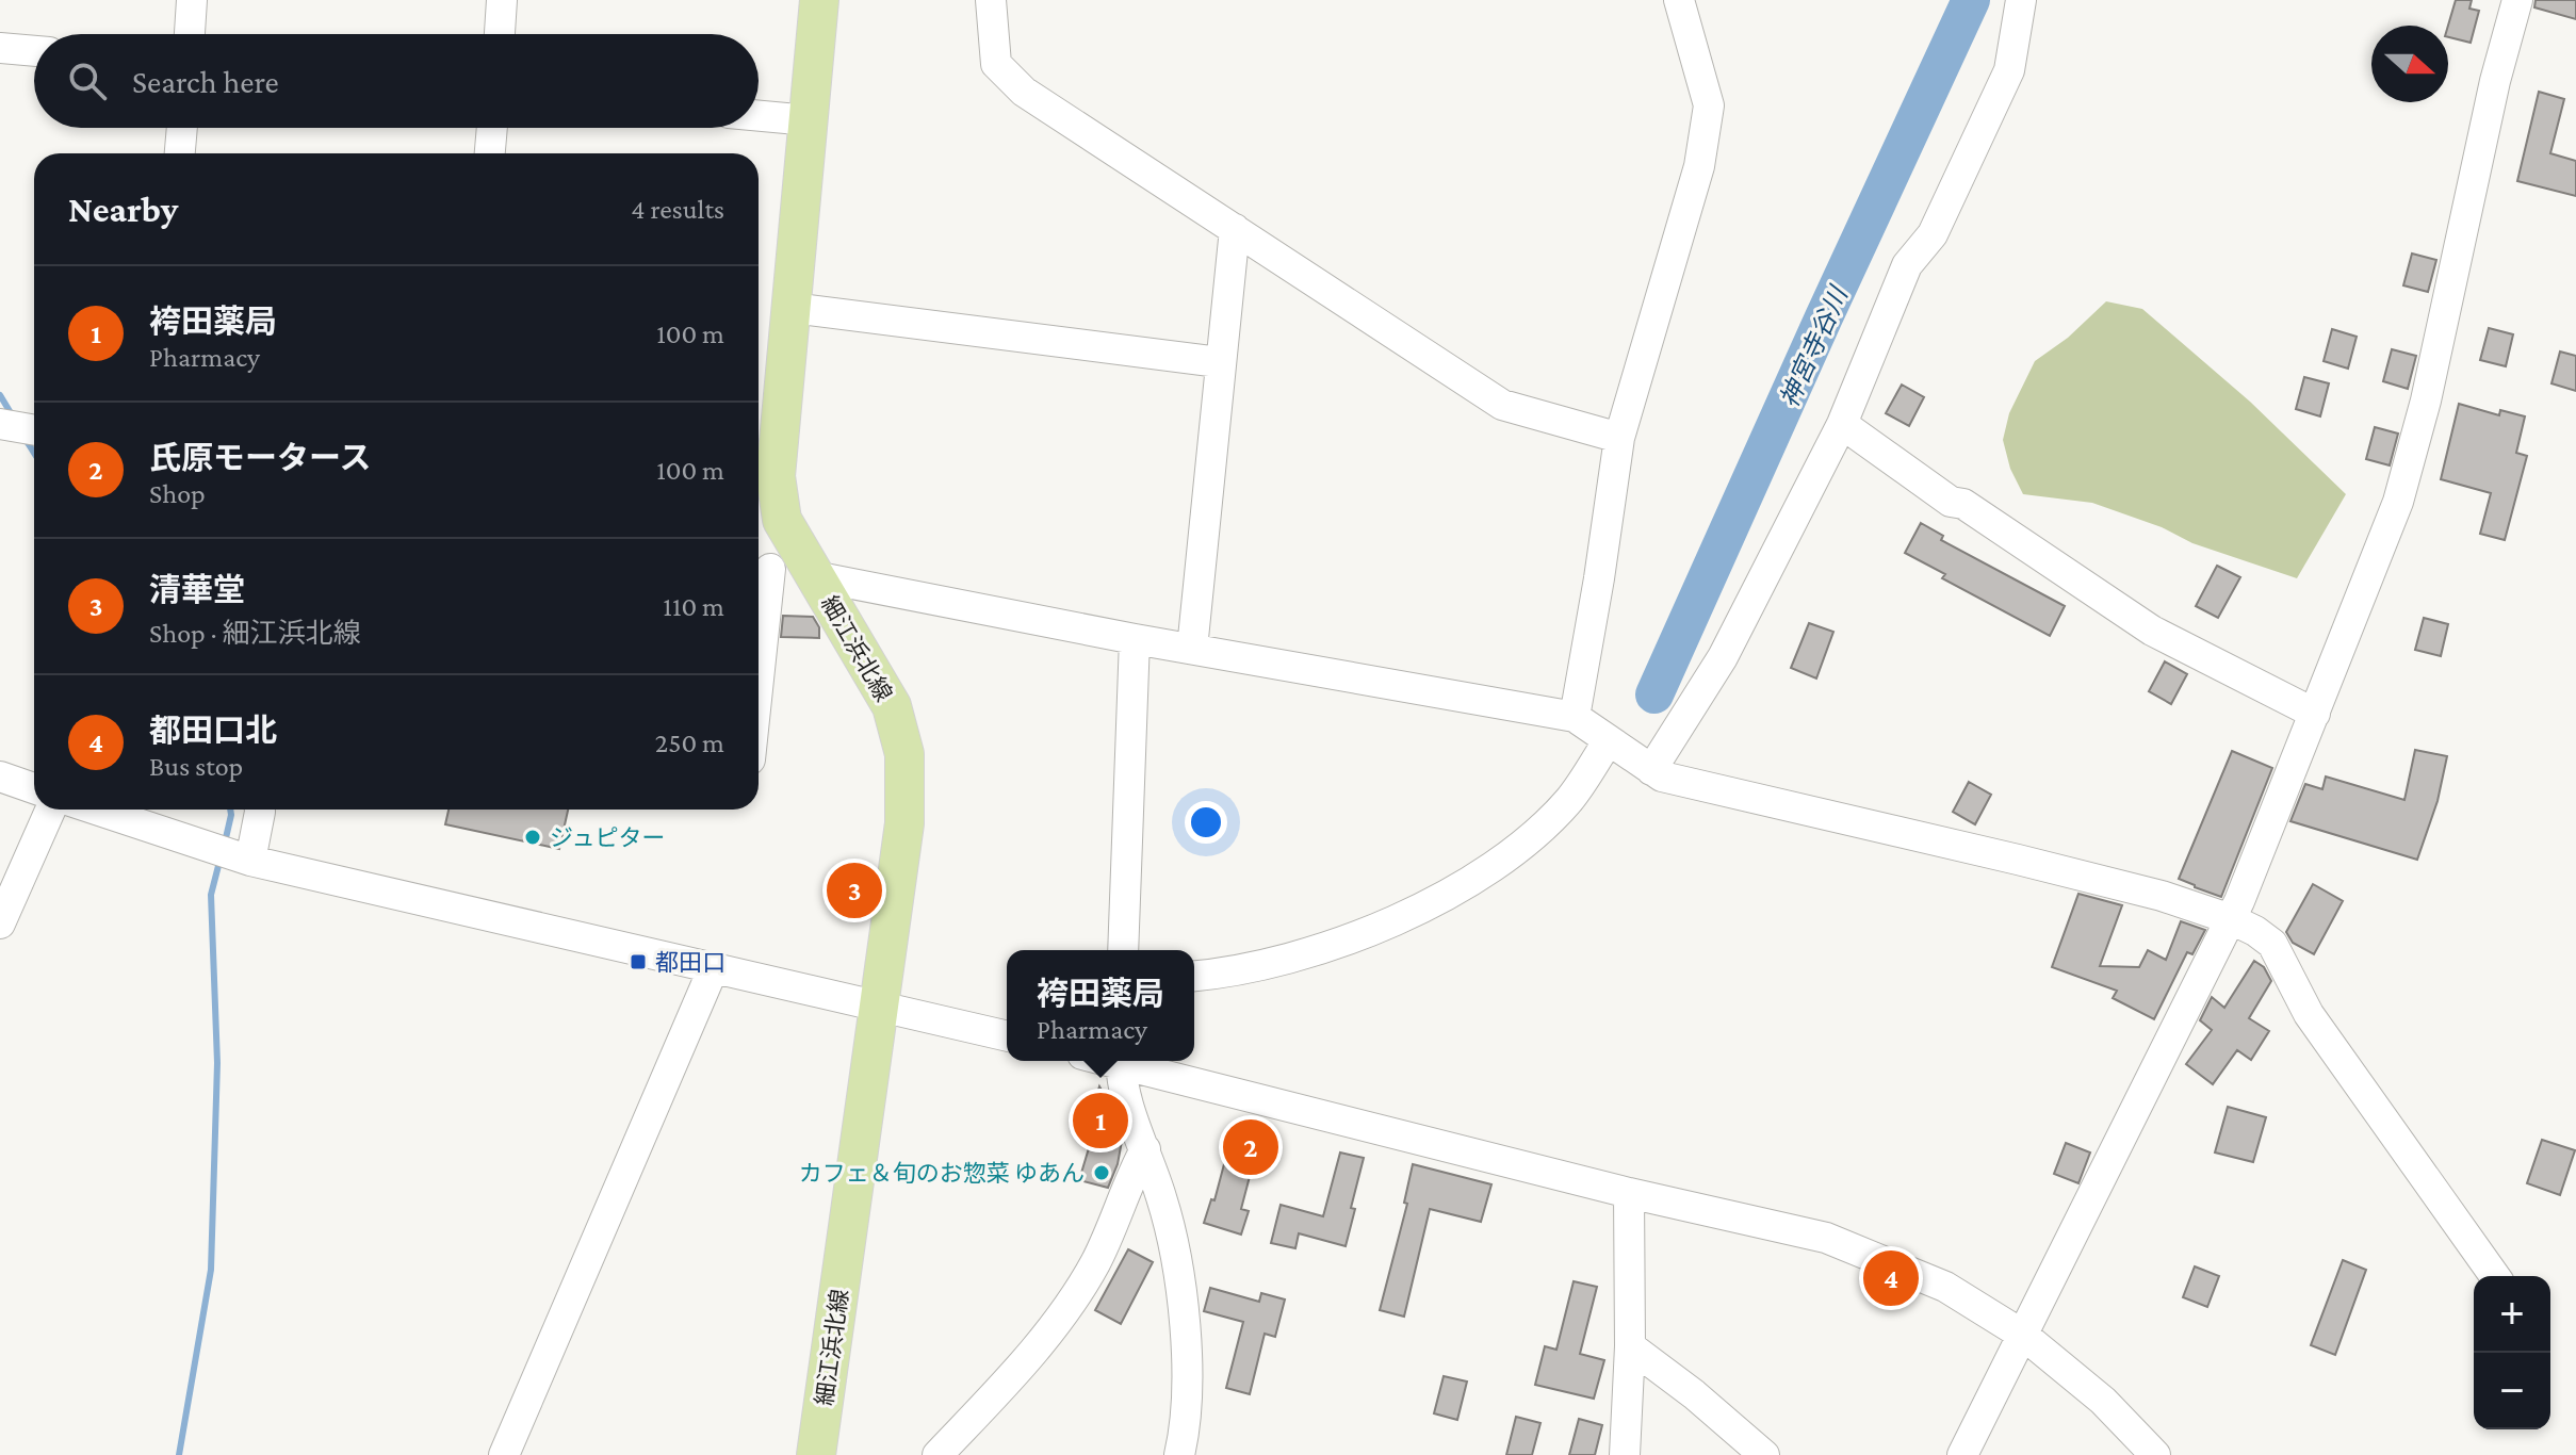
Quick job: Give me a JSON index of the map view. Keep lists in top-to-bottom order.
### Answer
{
  "streets": {
    "main road": ["細江浜北線"]
  },
  "water": ["神宮寺谷川"],
  "places": {
    "other": ["ジュピター", "カフェ＆旬のお惣菜 ゆあん"],
    "transit": ["都田口"]
  },
  "north": "right",
  "page": {
    "search": "Search here",
    "heading": ["Nearby", "4 results"],
    "list": [
      {
        "mark": "1",
        "name": "袴田薬局",
        "note": "Pharmacy",
        "value": "100 m"
      },
      {
        "mark": "2",
        "name": "氏原モータース",
        "note": "Shop",
        "value": "100 m"
      },
      {
        "mark": "3",
        "name": "清華堂",
        "note": "Shop · 細江浜北線",
        "value": "110 m"
      },
      {
        "mark": "4",
        "name": "都田口北",
        "note": "Bus stop",
        "value": "250 m"
      }
    ],
    "pins": [
      "3",
      "1",
      "2",
      "4"
    ],
    "popup": ["袴田薬局", "Pharmacy"],
    "map_buttons": ["+", "−"]
  }
}
